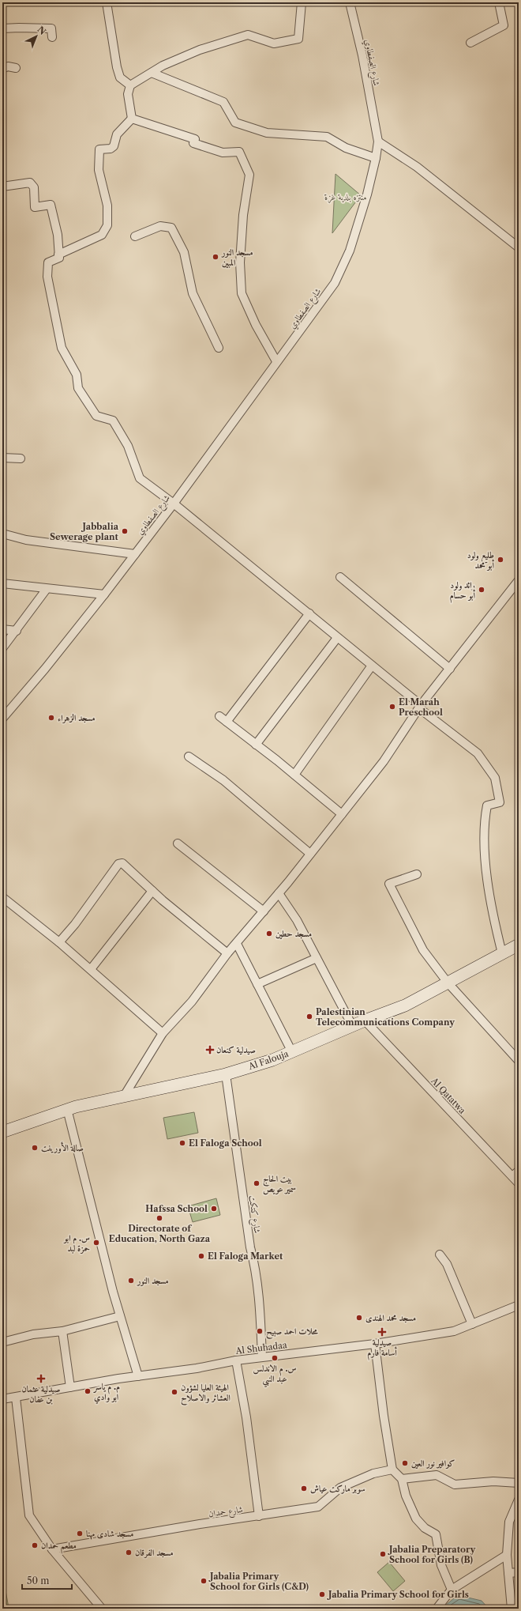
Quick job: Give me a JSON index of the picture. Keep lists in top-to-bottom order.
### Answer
{
  "streets": {
    "main road": ["Al Falouja"],
    "street": [
      "شارع الصفطاوي",
      "Al Qatatwa",
      "شارع كتكت",
      "Al Shuhadaa",
      "شارع حمدان"
    ]
  },
  "crossings": [
    ["Al Falouja", "Al Qatatwa"],
    ["Al Falouja", "شارع كتكت"],
    ["شارع كتكت", "Al Shuhadaa"]
  ],
  "parks": ["منتزه بلدية غزة"],
  "places": {
    "other": [
      "مسجد النور المبين",
      "Jabbalia Sewerage plant",
      "طليع ولود أبو محمد",
      "رائد ولود أبو حسام",
      "El Marah Preschool",
      "مسجد الزهراء",
      "مسجد حطين",
      "Palestinian Telecommunications Company",
      "El Faloga School",
      "صالة الأورينت",
      "بيت الحاج سمير عويص",
      "Hafssa School",
      "Directorate of Education, North Gaza",
      "س. م ابو حمزة لبد",
      "El Faloga Market",
      "مسجد النور",
      "مسجد محمد الهندى",
      "محلات احمد صبيح",
      "س. م الاندلس عبد النبي",
      "م. م ياسر ابو وادي",
      "الهيئة العليا لشؤون العشائر والاصلاح",
      "كوافير نور العين",
      "سوبر ماركت عياش",
      "مسجد شادى مهنا",
      "مطعم حمدان",
      "مسجد الفرقان",
      "Jabalia Preparatory School for Girls (B)",
      "Jabalia Primary School for Girls (C&D)",
      "Jabalia Primary School for Girls"
    ],
    "health": ["صيدلية كنعان", "صيدلية أسامة فارم", "صيدلية عثمان بن عفان"]
  },
  "scale_bar": "50 m",
  "north": "top right"
}
